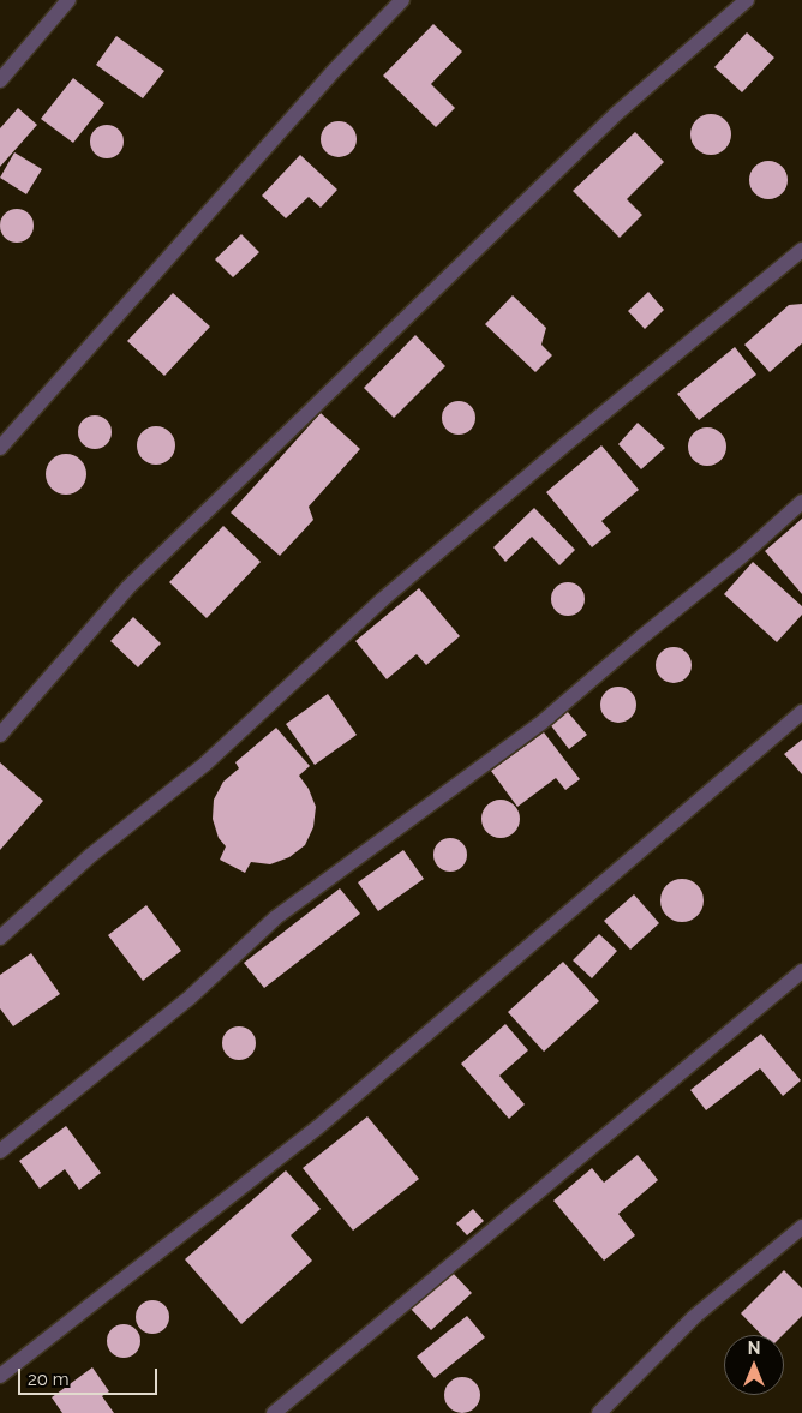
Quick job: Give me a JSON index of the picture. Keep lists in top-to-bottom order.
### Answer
{
  "scale_bar": "20 m",
  "north": "top"
}
